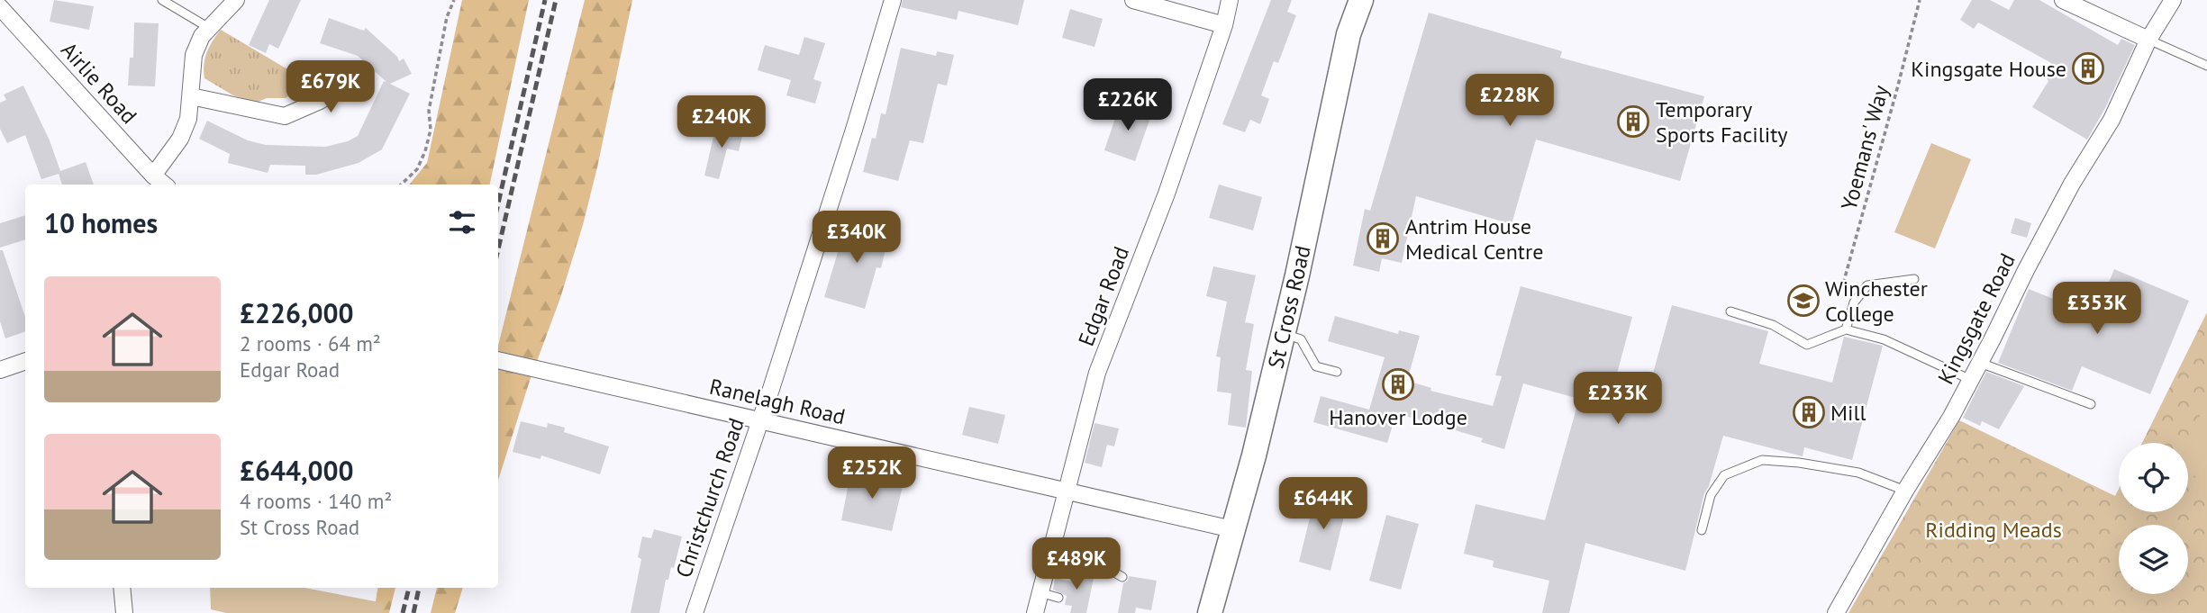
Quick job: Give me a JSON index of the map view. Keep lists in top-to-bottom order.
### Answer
{
  "streets": {
    "main road": ["St Cross Road"],
    "street": [
      "Airlie Road",
      "Edgar Road",
      "Kingsgate Road",
      "Ranelagh Road",
      "Christchurch Road"
    ],
    "path": ["Yoemans' Way"]
  },
  "crossings": [
    ["Edgar Road", "Ranelagh Road"],
    ["St Cross Road", "Ranelagh Road"],
    ["Ranelagh Road", "Christchurch Road"]
  ],
  "parks": ["Ridding Meads"],
  "places": {
    "building": [
      "Kingsgate House",
      "Temporary Sports Facility",
      "Antrim House Medical Centre",
      "Hanover Lodge",
      "Mill"
    ],
    "school or university": ["Winchester College"]
  },
  "page": {
    "price": [
      "£679K",
      "£228K",
      "£226K",
      "£240K",
      "£340K",
      "£353K",
      "£233K",
      "£252K",
      "£644K",
      "£489K"
    ],
    "heading": "10 homes",
    "list": [
      {
        "name": "£226,000",
        "note": "2 rooms · 64 m² · Edgar Road"
      },
      {
        "name": "£644,000",
        "note": "4 rooms · 140 m² · St Cross Road"
      }
    ]
  }
}
